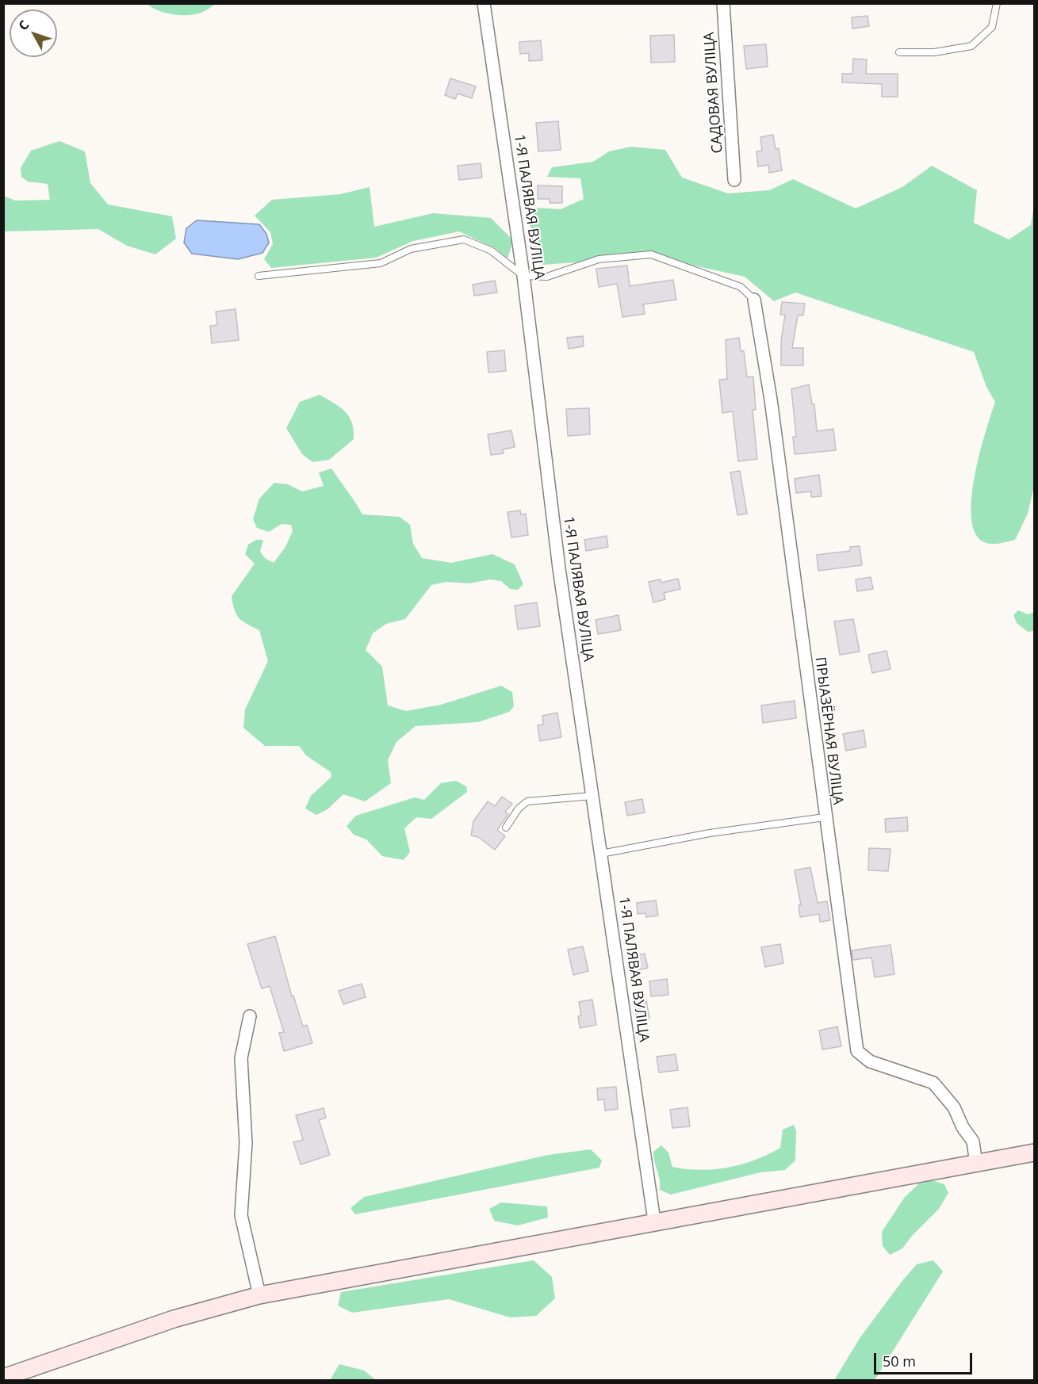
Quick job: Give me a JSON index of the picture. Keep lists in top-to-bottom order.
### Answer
{
  "streets": {
    "street": ["САДОВАЯ ВУЛІЦА", "1-Я ПАЛЯВАЯ ВУЛІЦА", "ПРЫАЗЁРНАЯ ВУЛІЦА"]
  },
  "scale_bar": "50 m",
  "north": "top left"
}
